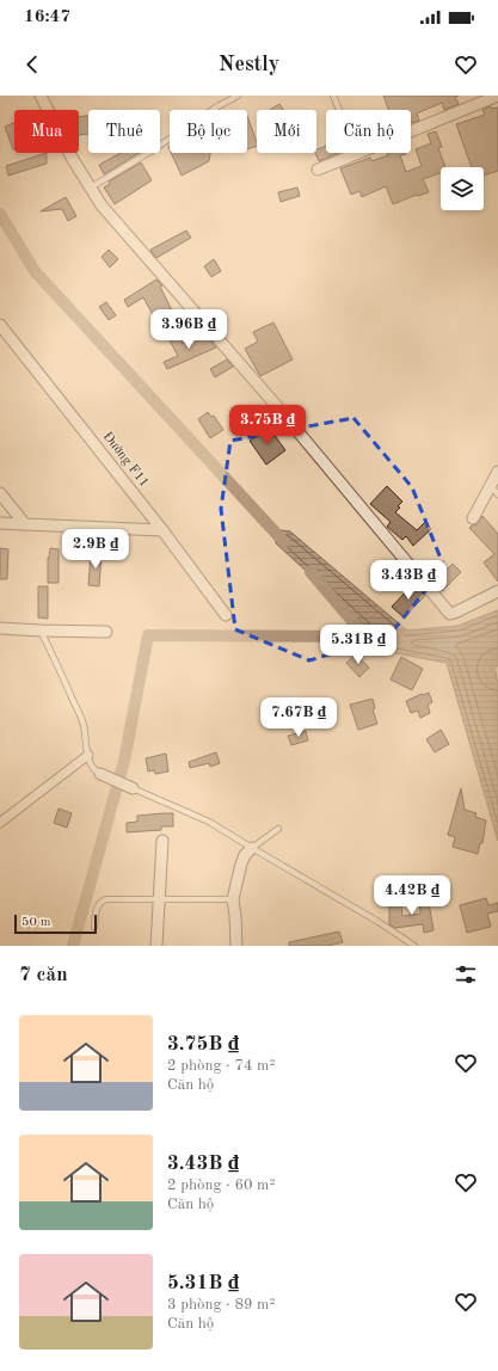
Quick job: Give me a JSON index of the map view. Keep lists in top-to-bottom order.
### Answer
{
  "streets": {
    "street": ["Đường F11"]
  },
  "scale_bar": "50 m",
  "page": {
    "status": "16:47",
    "header": "Nestly",
    "chip": [
      "Mua",
      "Thuê",
      "Bộ lọc",
      "Mới",
      "Căn hộ"
    ],
    "price": [
      "3.96B ₫",
      "3.75B ₫",
      "2.9B ₫",
      "3.43B ₫",
      "5.31B ₫",
      "7.67B ₫",
      "4.42B ₫"
    ],
    "scale": "50 m",
    "heading": "7 căn",
    "list": [
      {
        "name": "3.75B ₫",
        "note": "2 phòng · 74 m² · Căn hộ"
      },
      {
        "name": "3.43B ₫",
        "note": "2 phòng · 60 m² · Căn hộ"
      },
      {
        "name": "5.31B ₫",
        "note": "3 phòng · 89 m² · Căn hộ"
      }
    ]
  }
}
